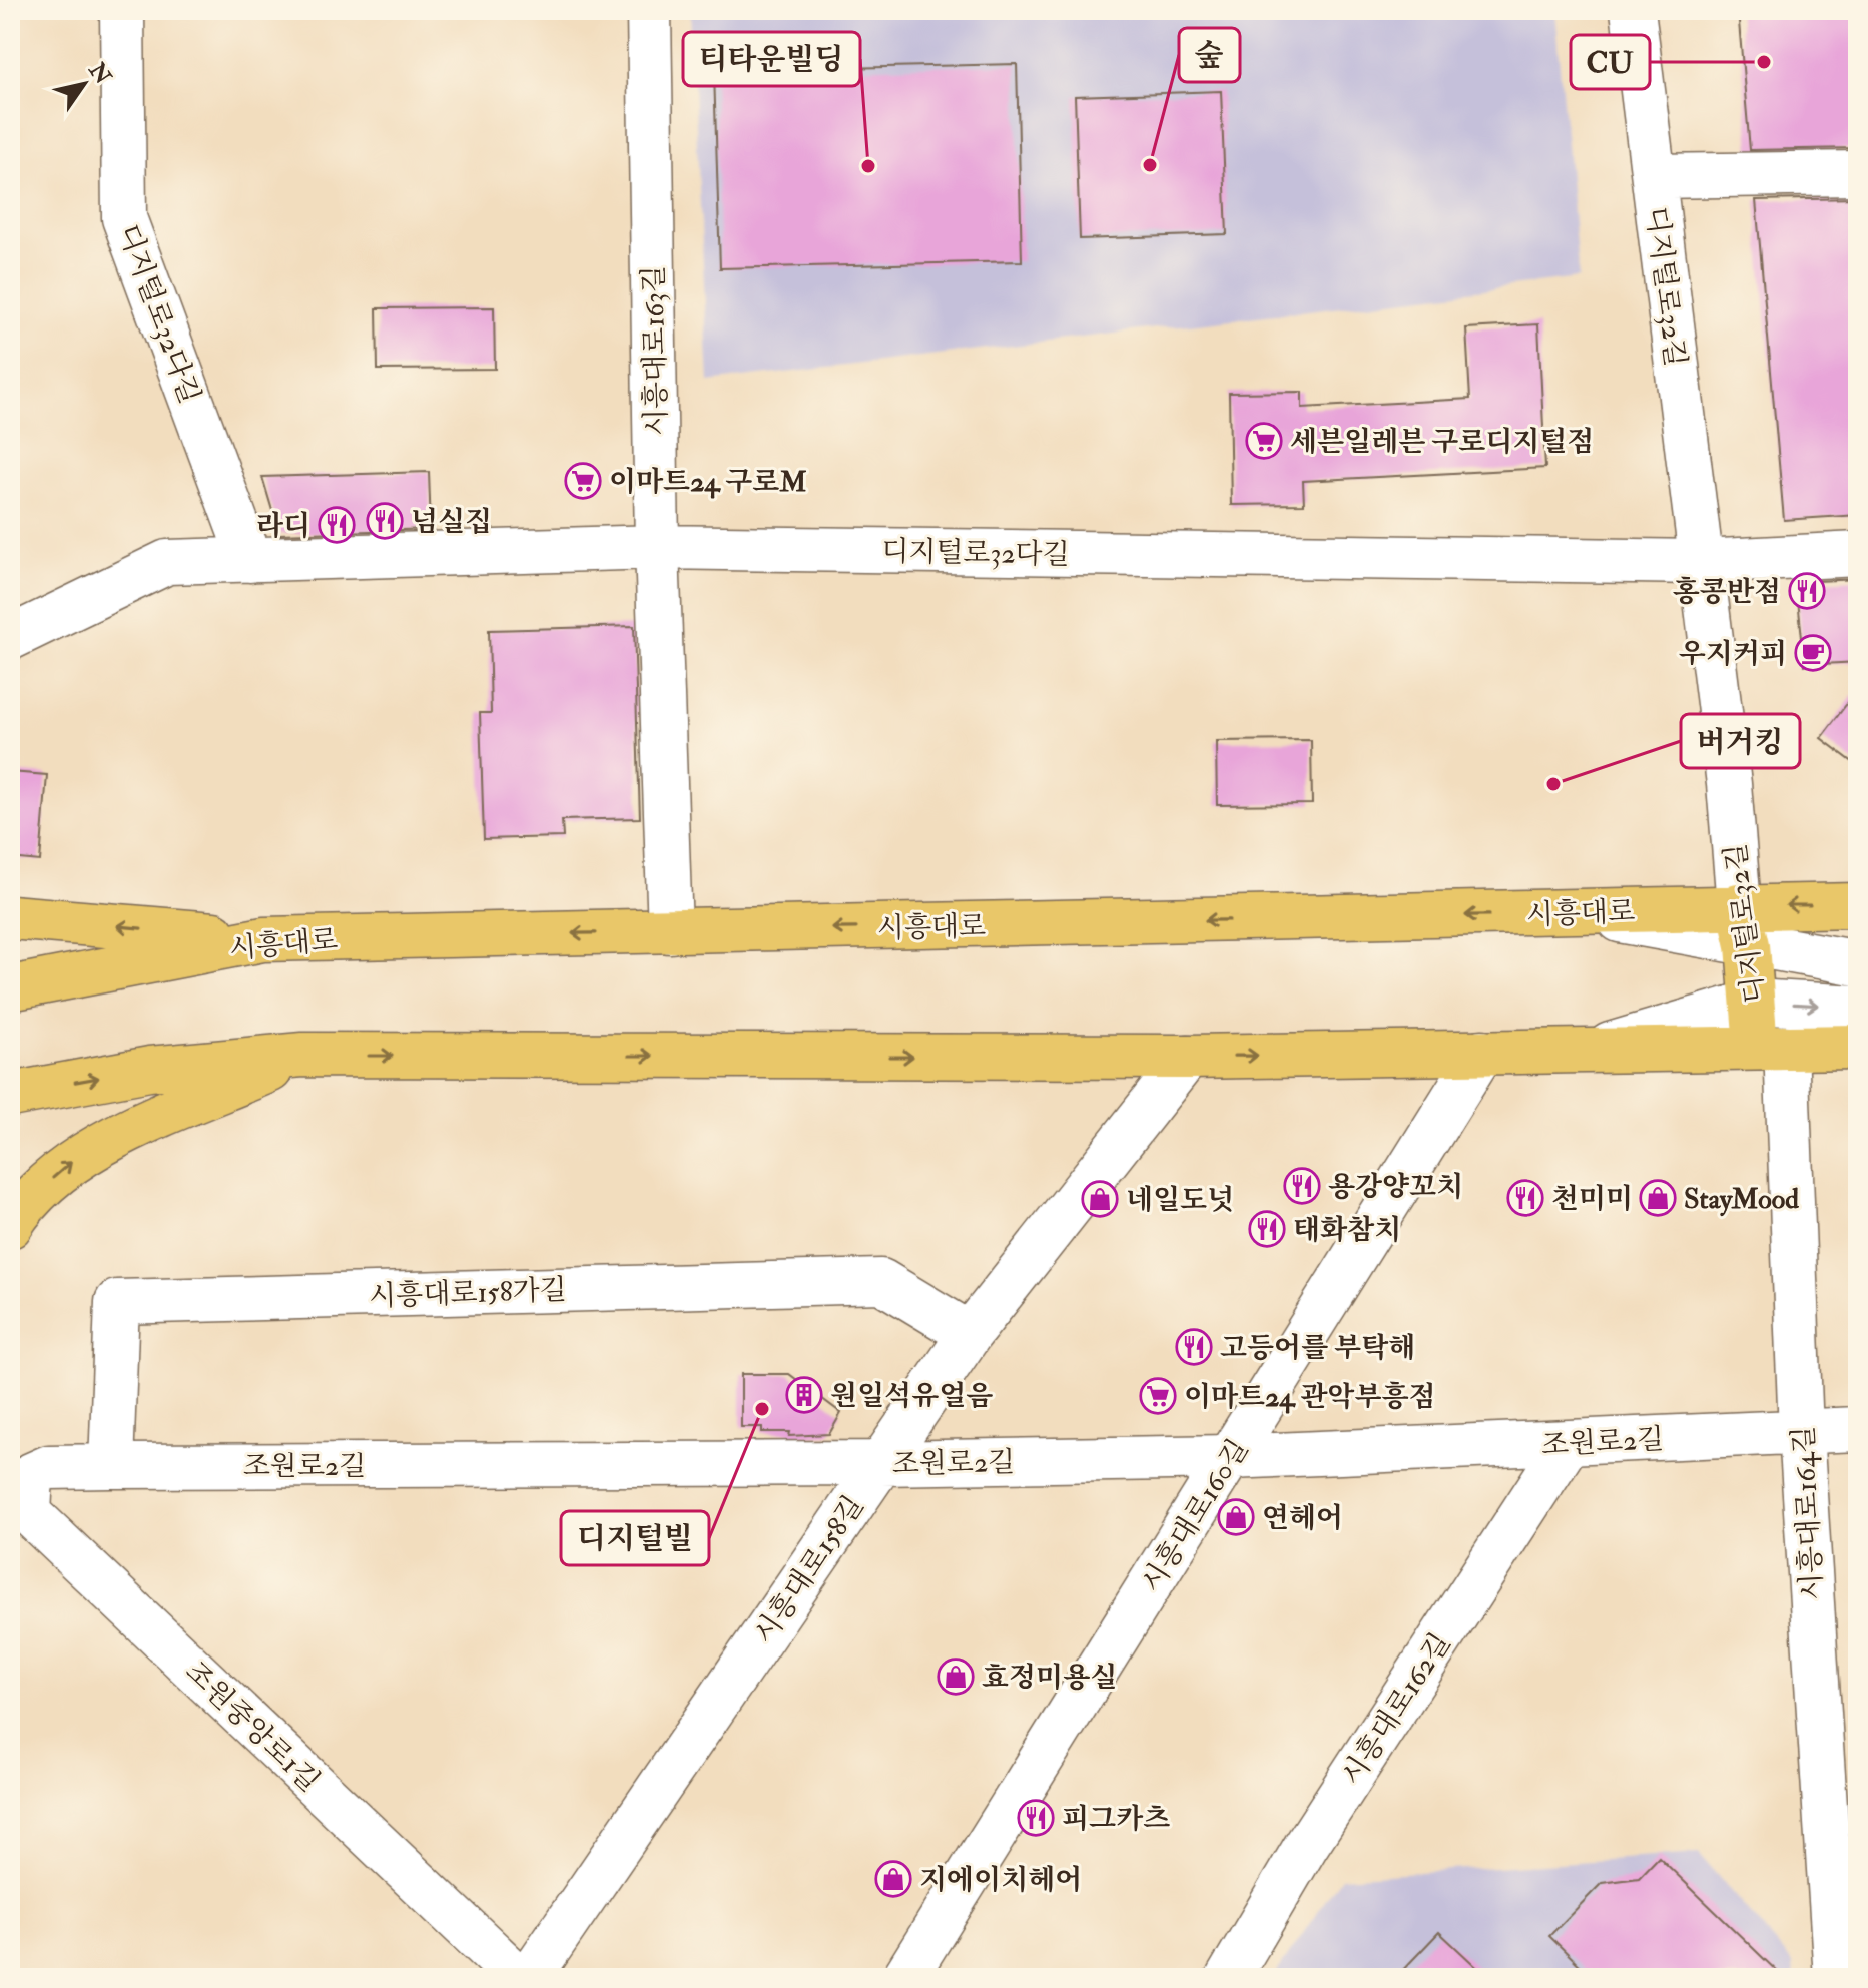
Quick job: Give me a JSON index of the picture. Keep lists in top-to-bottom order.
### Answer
{
  "streets": {
    "main road": ["디지털로32길", "시흥대로"],
    "street": [
      "디지털로32다길",
      "시흥대로163길",
      "시흥대로158가길",
      "조원로2길",
      "시흥대로164길",
      "시흥대로160길",
      "시흥대로158길",
      "시흥대로162길",
      "조원중앙로1길"
    ]
  },
  "crossings": [
    ["디지털로32길", "디지털로32다길"],
    ["디지털로32길", "시흥대로"],
    ["디지털로32길", "시흥대로164길"],
    ["디지털로32다길", "시흥대로163길"],
    ["시흥대로163길", "시흥대로"],
    ["시흥대로158가길", "조원로2길"],
    ["시흥대로158가길", "시흥대로158길"],
    ["조원로2길", "시흥대로164길"],
    ["조원로2길", "시흥대로160길"],
    ["조원로2길", "시흥대로158길"],
    ["조원로2길", "시흥대로162길"],
    ["조원로2길", "조원중앙로1길"]
  ],
  "places": {
    "other": [
      "CU",
      "숲",
      "티타운빌딩",
      "버거킹",
      "디지털빌"
    ],
    "supermarket": ["세븐일레븐 구로디지털점", "이마트24 구로M", "이마트24 관악부흥점"],
    "restaurant": [
      "넘실집",
      "라디",
      "홍콩반점",
      "용강양꼬치",
      "천미미",
      "태화참치",
      "고등어를 부탁해",
      "피그카츠"
    ],
    "cafe": ["우지커피"],
    "shop": [
      "StayMood",
      "네일도넛",
      "연헤어",
      "효정미용실",
      "지에이치헤어"
    ],
    "building": ["원일석유얼음"]
  },
  "north": "top right"
}
